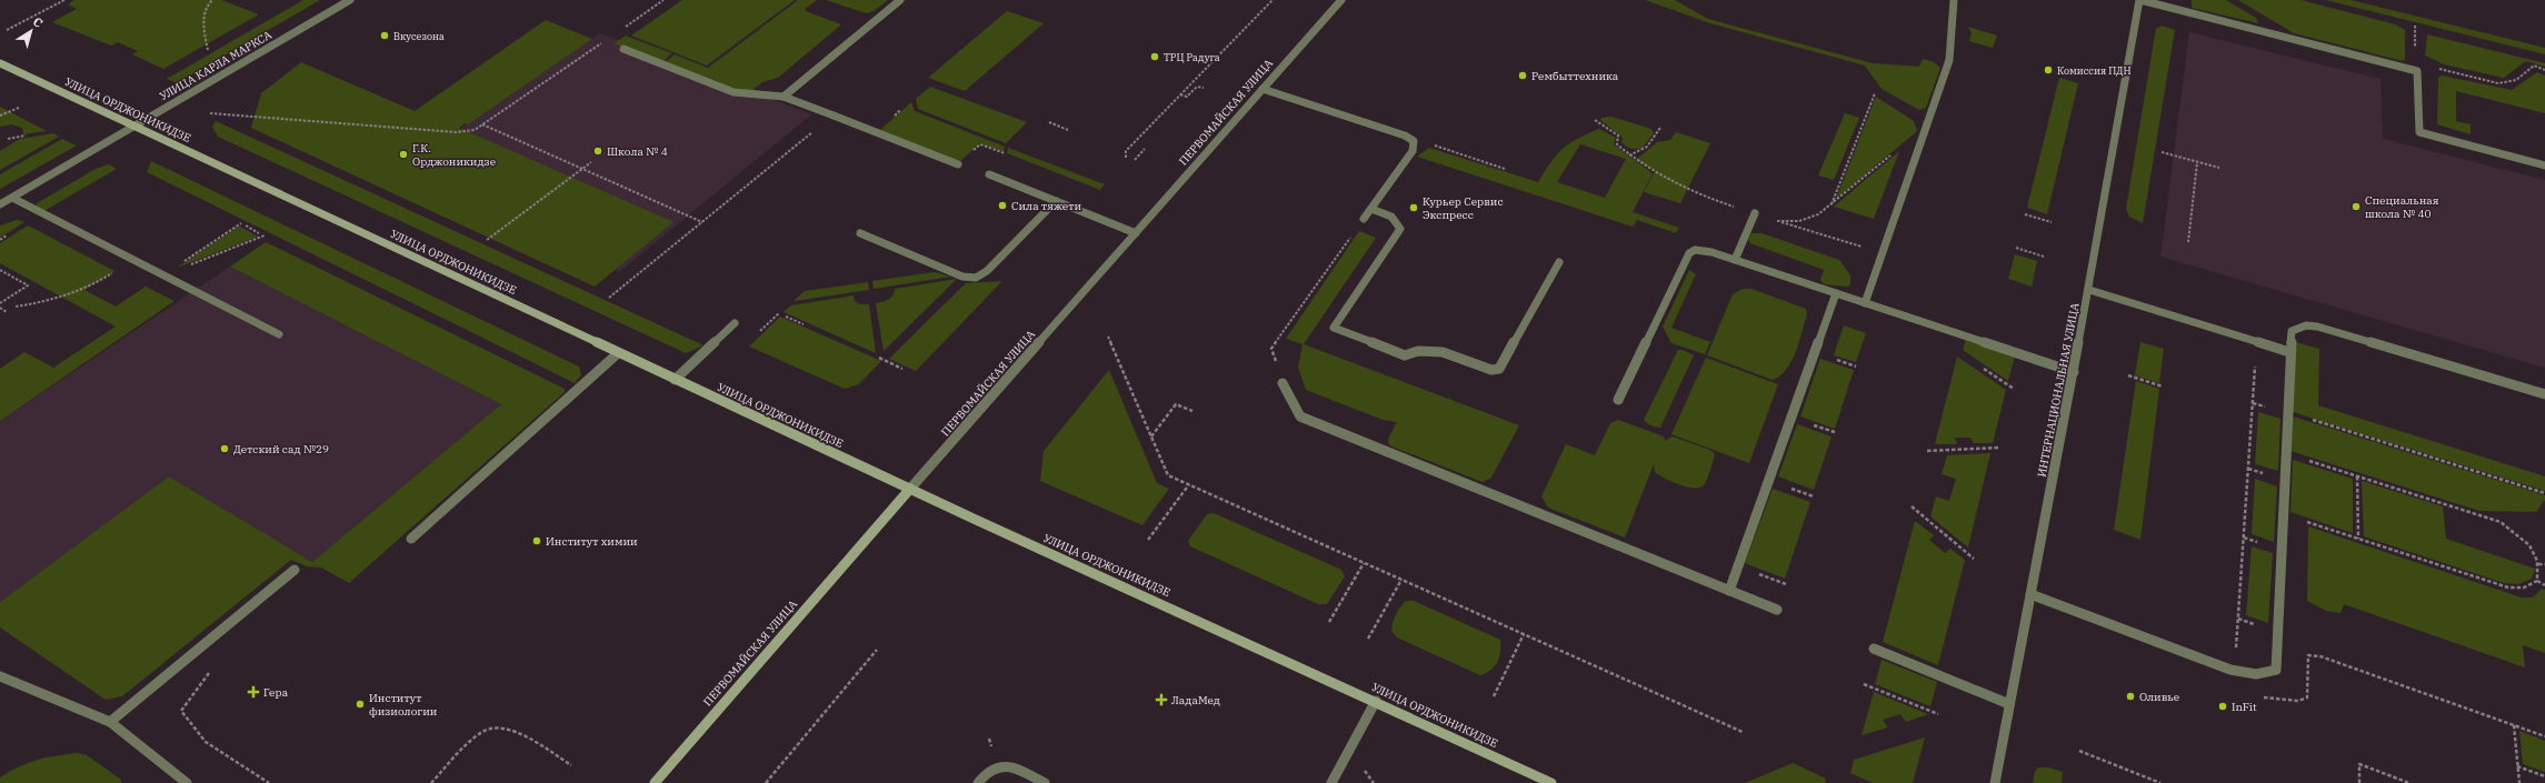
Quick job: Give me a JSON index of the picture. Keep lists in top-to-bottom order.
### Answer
{
  "streets": {
    "main road": ["УЛИЦА ОРДЖОНИКИДЗЕ", "ПЕРВОМАЙСКАЯ УЛИЦА"],
    "street": ["УЛИЦА КАРЛА МАРКСА", "ИНТЕРНАЦИОНАЛЬНАЯ УЛИЦА"]
  },
  "crossings": [
    ["УЛИЦА КАРЛА МАРКСА", "УЛИЦА ОРДЖОНИКИДЗЕ"],
    ["УЛИЦА ОРДЖОНИКИДЗЕ", "ПЕРВОМАЙСКАЯ УЛИЦА"]
  ],
  "places": {
    "other": [
      "Вкусезона",
      "ТРЦ Радуга",
      "Комиссия ПДН",
      "Рембыттехника",
      "Школа № 4",
      "Г.К. Орджоникидзе",
      "Сила тяжети",
      "Специальная школа № 40",
      "Курьер Сервис Экспресс",
      "Детский сад №29",
      "Институт химии",
      "Оливье",
      "Институт физиологии",
      "InFit"
    ],
    "health": ["Гера", "ЛадаМед"]
  },
  "north": "top right"
}
